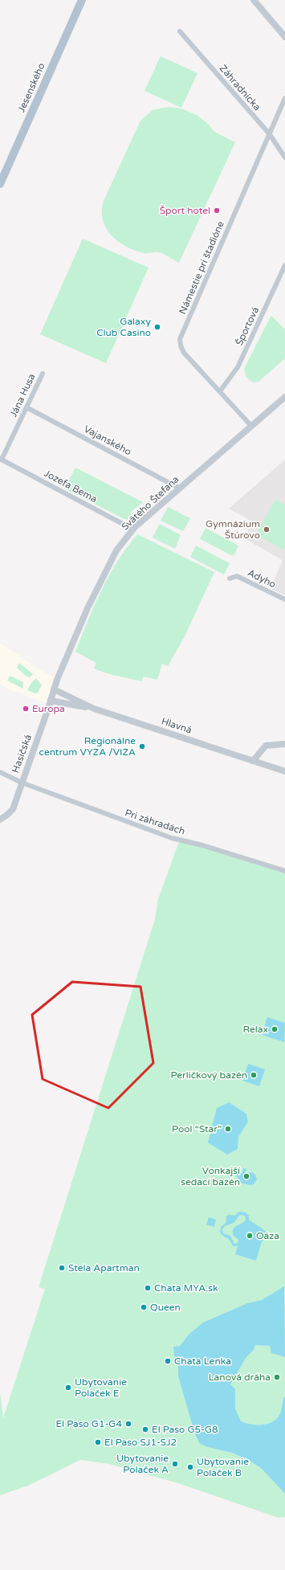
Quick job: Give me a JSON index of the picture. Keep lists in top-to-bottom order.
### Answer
{
  "streets": {
    "main road": ["Jesenského"],
    "street": [
      "Záhradnícka",
      "Námestie pri štadióne",
      "Športová",
      "Jána Husa",
      "Vajanského",
      "Jozefa Bema",
      "Svätého Štefana",
      "Adyho",
      "Hlavná",
      "Hasičská",
      "Pri záhradách"
    ]
  },
  "crossings": [
    ["Záhradnícka", "Námestie pri štadióne"],
    ["Námestie pri štadióne", "Športová"],
    ["Námestie pri štadióne", "Svätého Štefana"],
    ["Jána Husa", "Vajanského"],
    ["Jána Husa", "Jozefa Bema"],
    ["Vajanského", "Svätého Štefana"],
    ["Jozefa Bema", "Svätého Štefana"],
    ["Svätého Štefana", "Hlavná"],
    ["Svätého Štefana", "Hasičská"],
    ["Hlavná", "Hasičská"],
    ["Hasičská", "Pri záhradách"]
  ],
  "places": [
    "Šport hotel",
    "Galaxy Club Casino",
    "Gymnázium Štúrovo",
    "Europa",
    "Regionálne centrum VYZA /VIZA",
    "Relax",
    "Perličkový bazén",
    "Pool “Star”",
    "Vonkajší sedací bazén",
    "Oáza",
    "Stela Apartman",
    "Chata MYA.sk",
    "Queen",
    "Chata Lenka",
    "Lanová dráha",
    "Ubytovanie Polaček E",
    "El Paso G1-G4",
    "El Paso G5-G8",
    "El Paso SJ1-SJ2",
    "Ubytovanie Polaček A",
    "Ubytovanie Polaček B"
  ]
}
